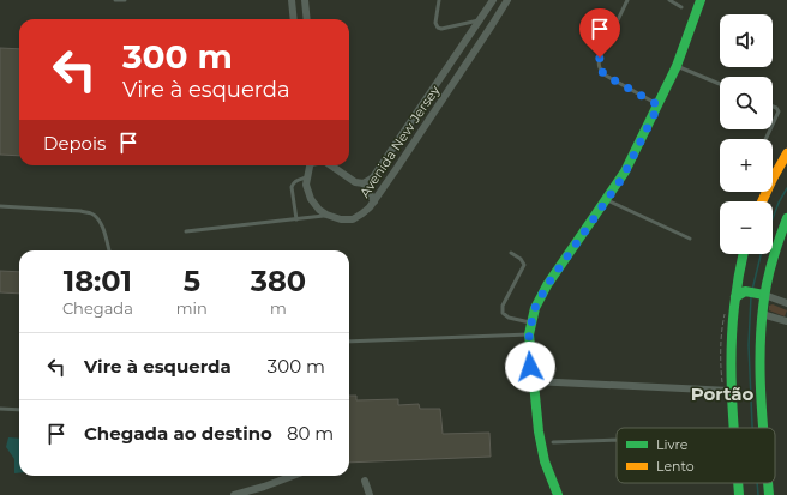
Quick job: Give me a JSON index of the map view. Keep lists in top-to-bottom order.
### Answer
{
  "streets": {
    "street": ["Avenida New Jersey"]
  },
  "districts": ["Portão"],
  "legend": ["Livre", "Lento"],
  "page": {
    "map_buttons": ["+", "−"],
    "turn": ["300 m", "Vire à esquerda"],
    "then": "Depois",
    "eta": [
      "18:01",
      "Chegada",
      "5",
      "min",
      "380",
      "m"
    ],
    "list": [
      {
        "name": "Vire à esquerda",
        "value": "300 m"
      },
      {
        "name": "Chegada ao destino",
        "value": "80 m"
      }
    ]
  }
}
